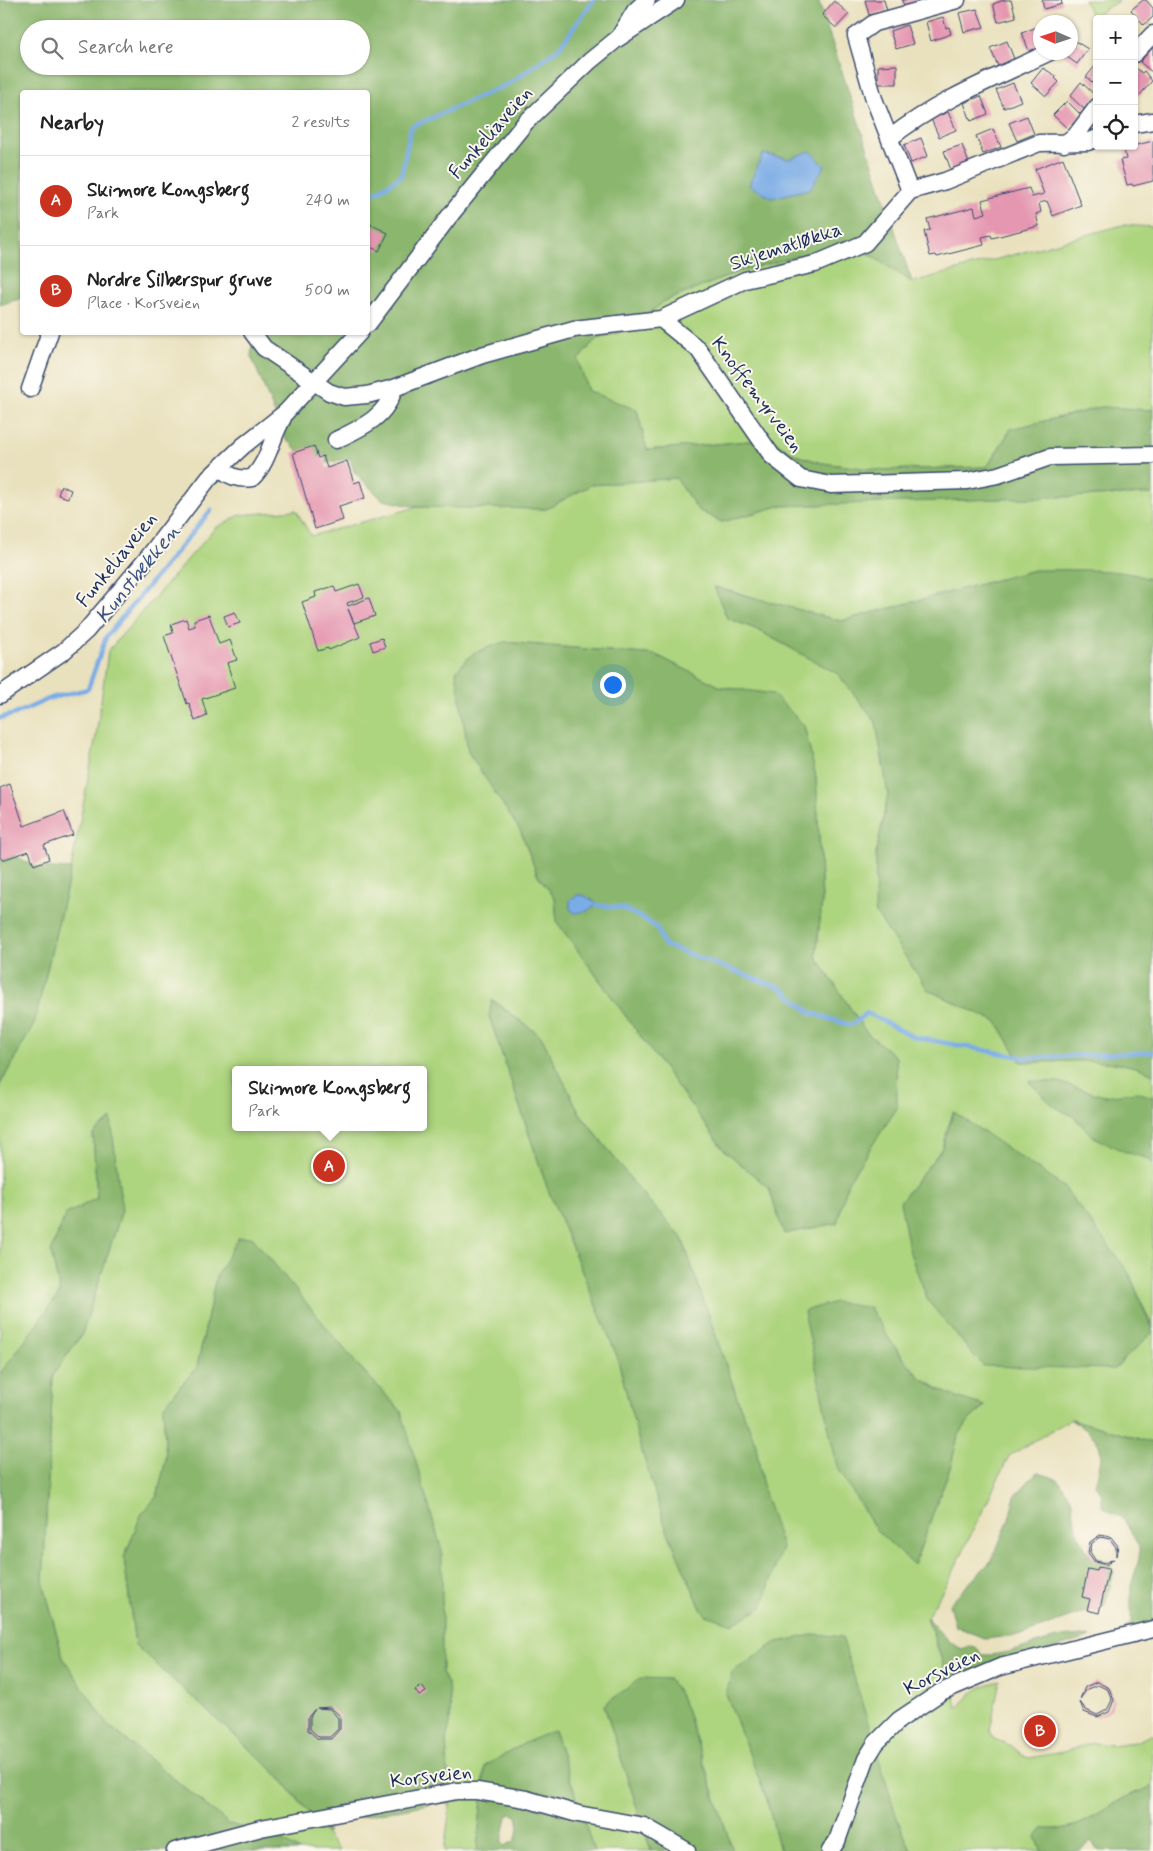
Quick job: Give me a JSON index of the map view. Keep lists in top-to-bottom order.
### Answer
{
  "streets": {
    "street": [
      "Funkeliaveien",
      "Skjematløkka",
      "Knoffemyrveien",
      "Korsveien"
    ]
  },
  "crossings": [
    ["Skjematløkka", "Knoffemyrveien"]
  ],
  "water": ["Kunstbekken"],
  "north": "left",
  "page": {
    "map_buttons": ["+", "−"],
    "search": "Search here",
    "heading": ["Nearby", "2 results"],
    "list": [
      {
        "mark": "A",
        "name": "Skimore Kongsberg",
        "note": "Park",
        "value": "240 m"
      },
      {
        "mark": "B",
        "name": "Nordre Silberspur gruve",
        "note": "Place · Korsveien",
        "value": "500 m"
      }
    ],
    "popup": ["Skimore Kongsberg", "Park"],
    "pins": ["A", "B"]
  }
}
